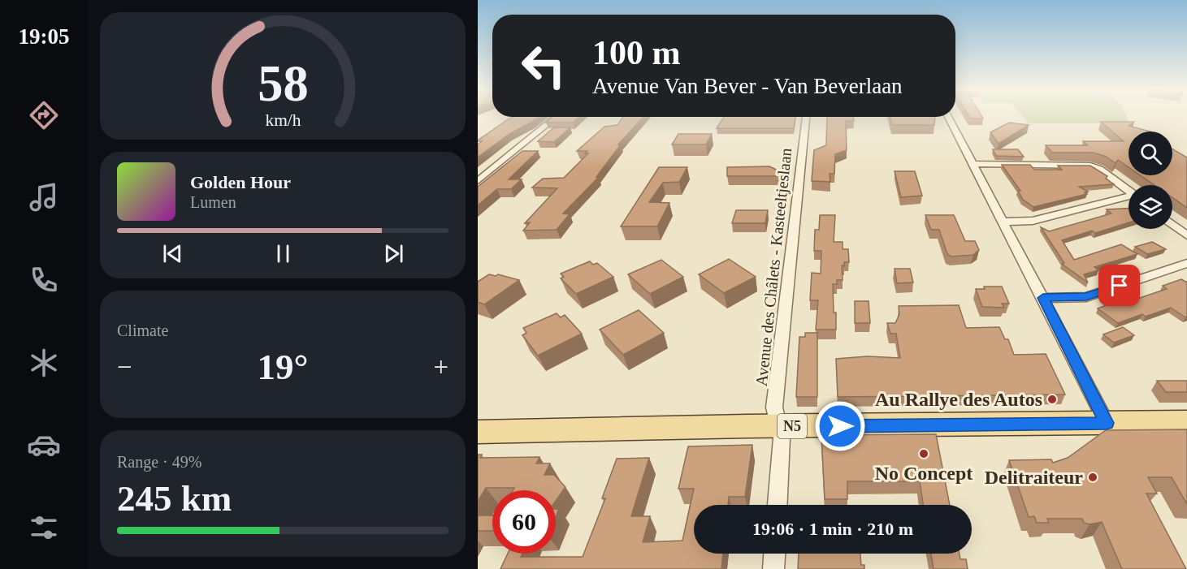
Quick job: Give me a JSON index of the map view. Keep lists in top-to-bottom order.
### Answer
{
  "streets": {
    "main road": ["N5"],
    "street": ["Avenue des Châlets - Kasteeltjeslaan"]
  },
  "crossings": [
    ["Avenue des Châlets - Kasteeltjeslaan", "N5"]
  ],
  "places": ["Au Rallye des Autos", "No Concept", "Delitraiteur"],
  "page": {
    "tabs": "19:05",
    "turn": ["100 m", "Avenue Van Bever - Van Beverlaan"],
    "song": ["Golden Hour", "Lumen"],
    "tile": [
      "Climate",
      ["Range · 49%", "245 km"]
    ],
    "heat": ["−", "19°", "+"],
    "limit": "60",
    "trip": "19:06 · 1 min · 210 m",
    "gauge": ["58", "km/h"]
  }
}
